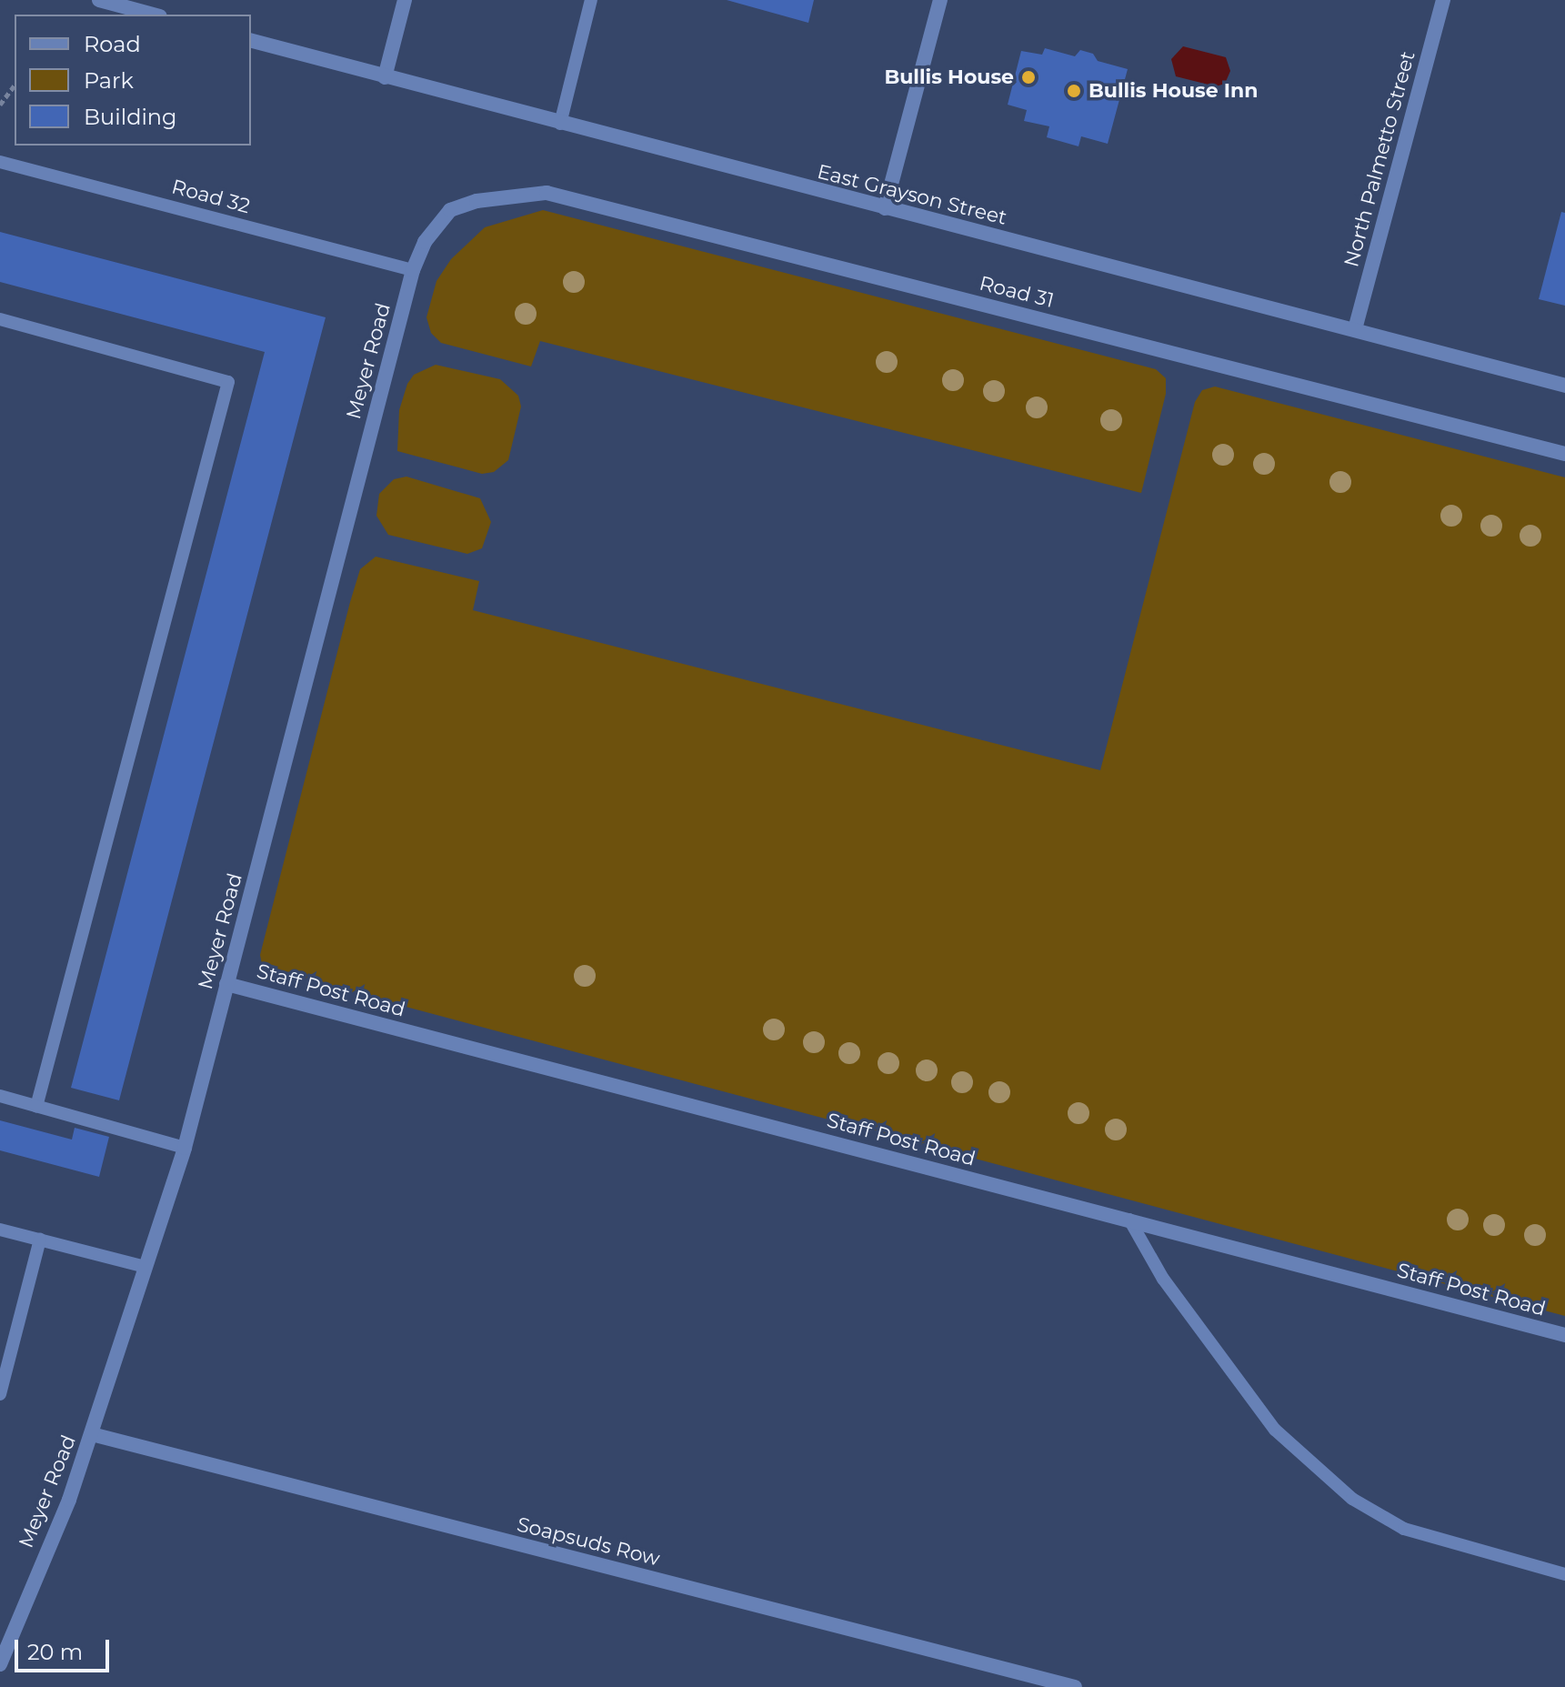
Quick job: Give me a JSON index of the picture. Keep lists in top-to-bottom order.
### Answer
{
  "streets": {
    "street": [
      "North Palmetto Street",
      "East Grayson Street",
      "Road 31",
      "Meyer Road",
      "Staff Post Road",
      "Soapsuds Row"
    ],
    "lane": ["Road 32"]
  },
  "crossings": [
    ["North Palmetto Street", "East Grayson Street"],
    ["Road 32", "Meyer Road"],
    ["Road 31", "Meyer Road"],
    ["Meyer Road", "Staff Post Road"],
    ["Meyer Road", "Soapsuds Row"]
  ],
  "places": ["Bullis House", "Bullis House Inn"],
  "legend": ["Road", "Park", "Building"],
  "scale_bar": "20 m"
}
